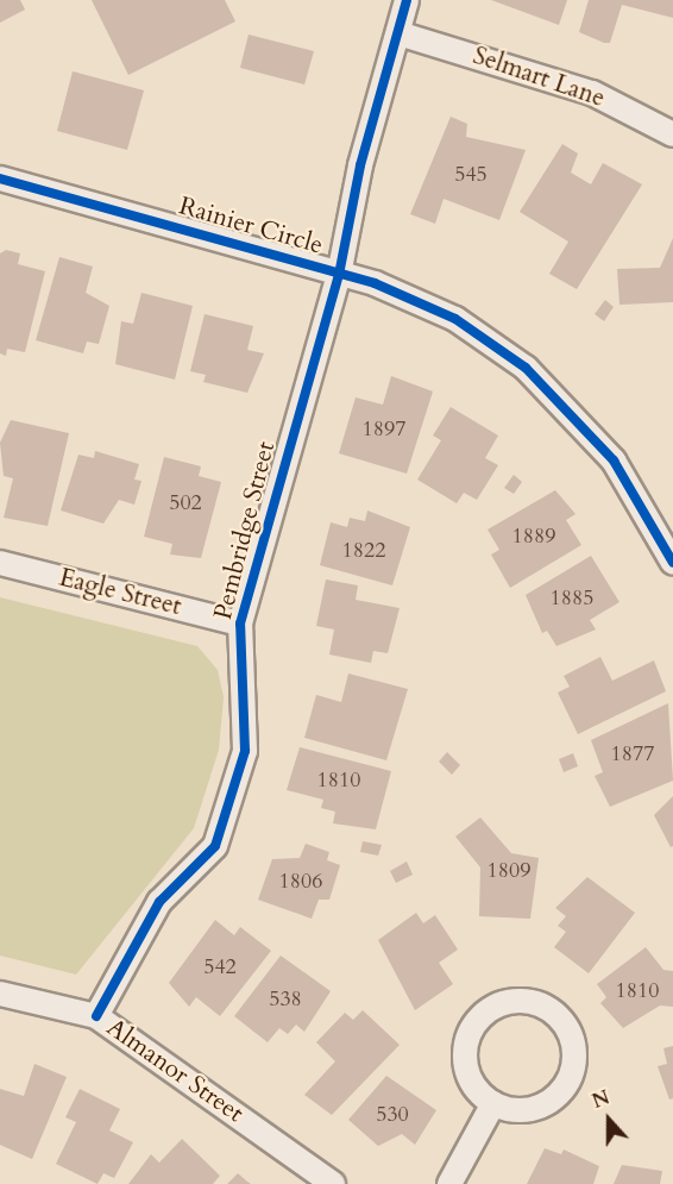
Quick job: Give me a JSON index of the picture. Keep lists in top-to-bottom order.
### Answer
{
  "streets": {
    "street": [
      "Selmart Lane",
      "Rainier Circle",
      "Pembridge Street",
      "Eagle Street",
      "Almanor Street"
    ]
  },
  "crossings": [
    ["Selmart Lane", "Pembridge Street"],
    ["Rainier Circle", "Pembridge Street"],
    ["Pembridge Street", "Eagle Street"],
    ["Pembridge Street", "Almanor Street"]
  ],
  "house_numbers": [
    "545",
    "1897",
    "502",
    "1889",
    "1822",
    "1885",
    "1877",
    "1810",
    "1809",
    "1806",
    "542",
    "1810",
    "538",
    "530"
  ],
  "north": "top"
}
